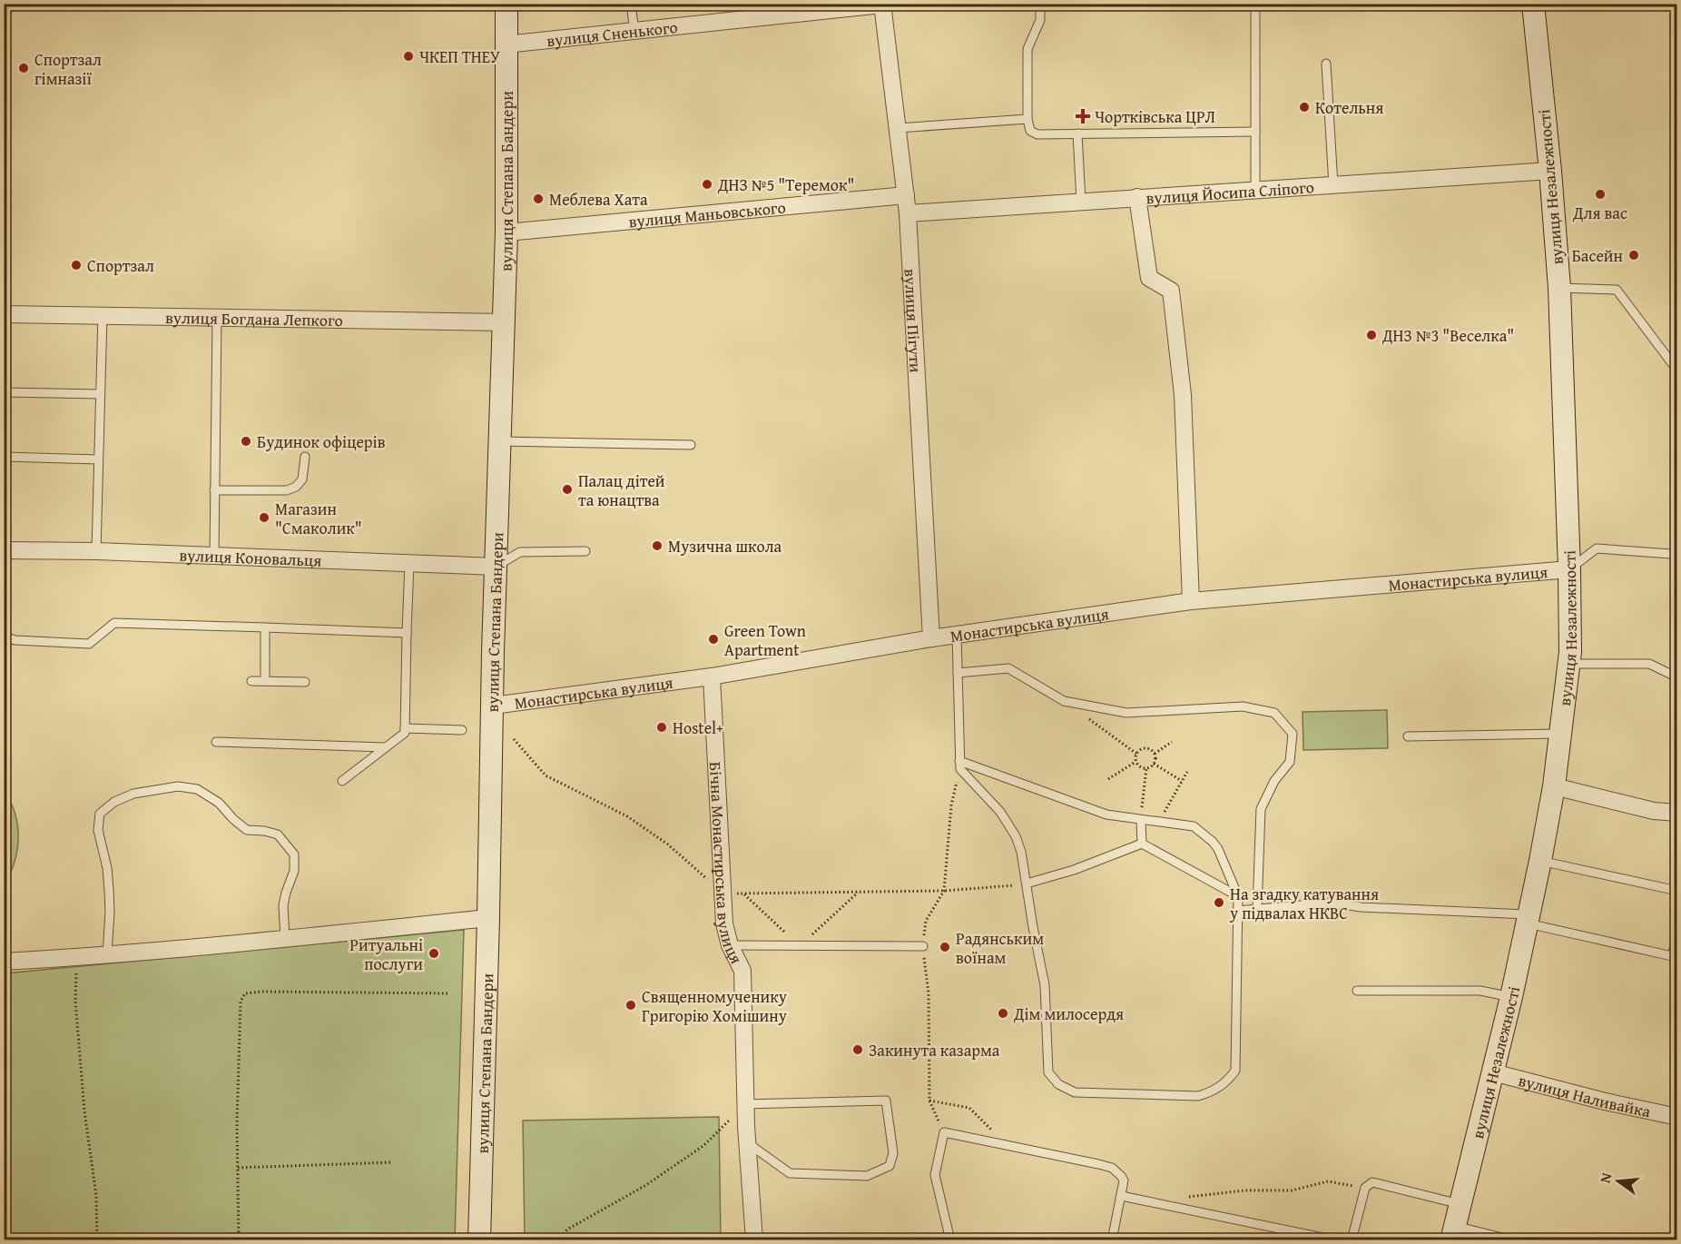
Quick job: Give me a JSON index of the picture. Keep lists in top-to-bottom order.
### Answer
{
  "streets": {
    "street": [
      "вулиця Сненького",
      "вулиця Степана Бандери",
      "вулиця Незалежності",
      "вулиця Йосипа Сліпого",
      "вулиця Маньовського",
      "вулиця Богдана Лепкого",
      "вулиця Пігути",
      "вулиця Коновальця",
      "Монастирська вулиця",
      "Бічна Монастирська вулиця",
      "вулиця Наливайка"
    ]
  },
  "crossings": [
    ["вулиця Сненького", "вулиця Степана Бандери"],
    ["вулиця Сненького", "вулиця Пігути"],
    ["вулиця Степана Бандери", "вулиця Маньовського"],
    ["вулиця Степана Бандери", "вулиця Богдана Лепкого"],
    ["вулиця Степана Бандери", "вулиця Коновальця"],
    ["вулиця Степана Бандери", "Монастирська вулиця"],
    ["вулиця Незалежності", "вулиця Йосипа Сліпого"],
    ["вулиця Незалежності", "Монастирська вулиця"],
    ["вулиця Незалежності", "вулиця Наливайка"],
    ["вулиця Йосипа Сліпого", "вулиця Пігути"],
    ["вулиця Маньовського", "вулиця Пігути"],
    ["вулиця Пігути", "Монастирська вулиця"],
    ["Монастирська вулиця", "Бічна Монастирська вулиця"]
  ],
  "places": {
    "other": [
      "ЧКЕП ТНЕУ",
      "Спортзал гімназії",
      "Котельня",
      "ДНЗ №5 \"Теремок\"",
      "Для вас",
      "Меблева Хата",
      "Басейн",
      "Спортзал",
      "ДНЗ №3 \"Веселка\"",
      "Будинок офіцерів",
      "Палац дітей та юнацтва",
      "Магазин \"Смаколик\"",
      "Музична школа",
      "Green Town Apartment",
      "Hostel+",
      "На згадку катування у підвалах НКВС",
      "Радянським воїнам",
      "Ритуальні послуги",
      "Священномученику Григорію Хомішину",
      "Дім милосердя",
      "Закинута казарма"
    ],
    "health": ["Чортківська ЦРЛ"]
  },
  "north": "left"
}
